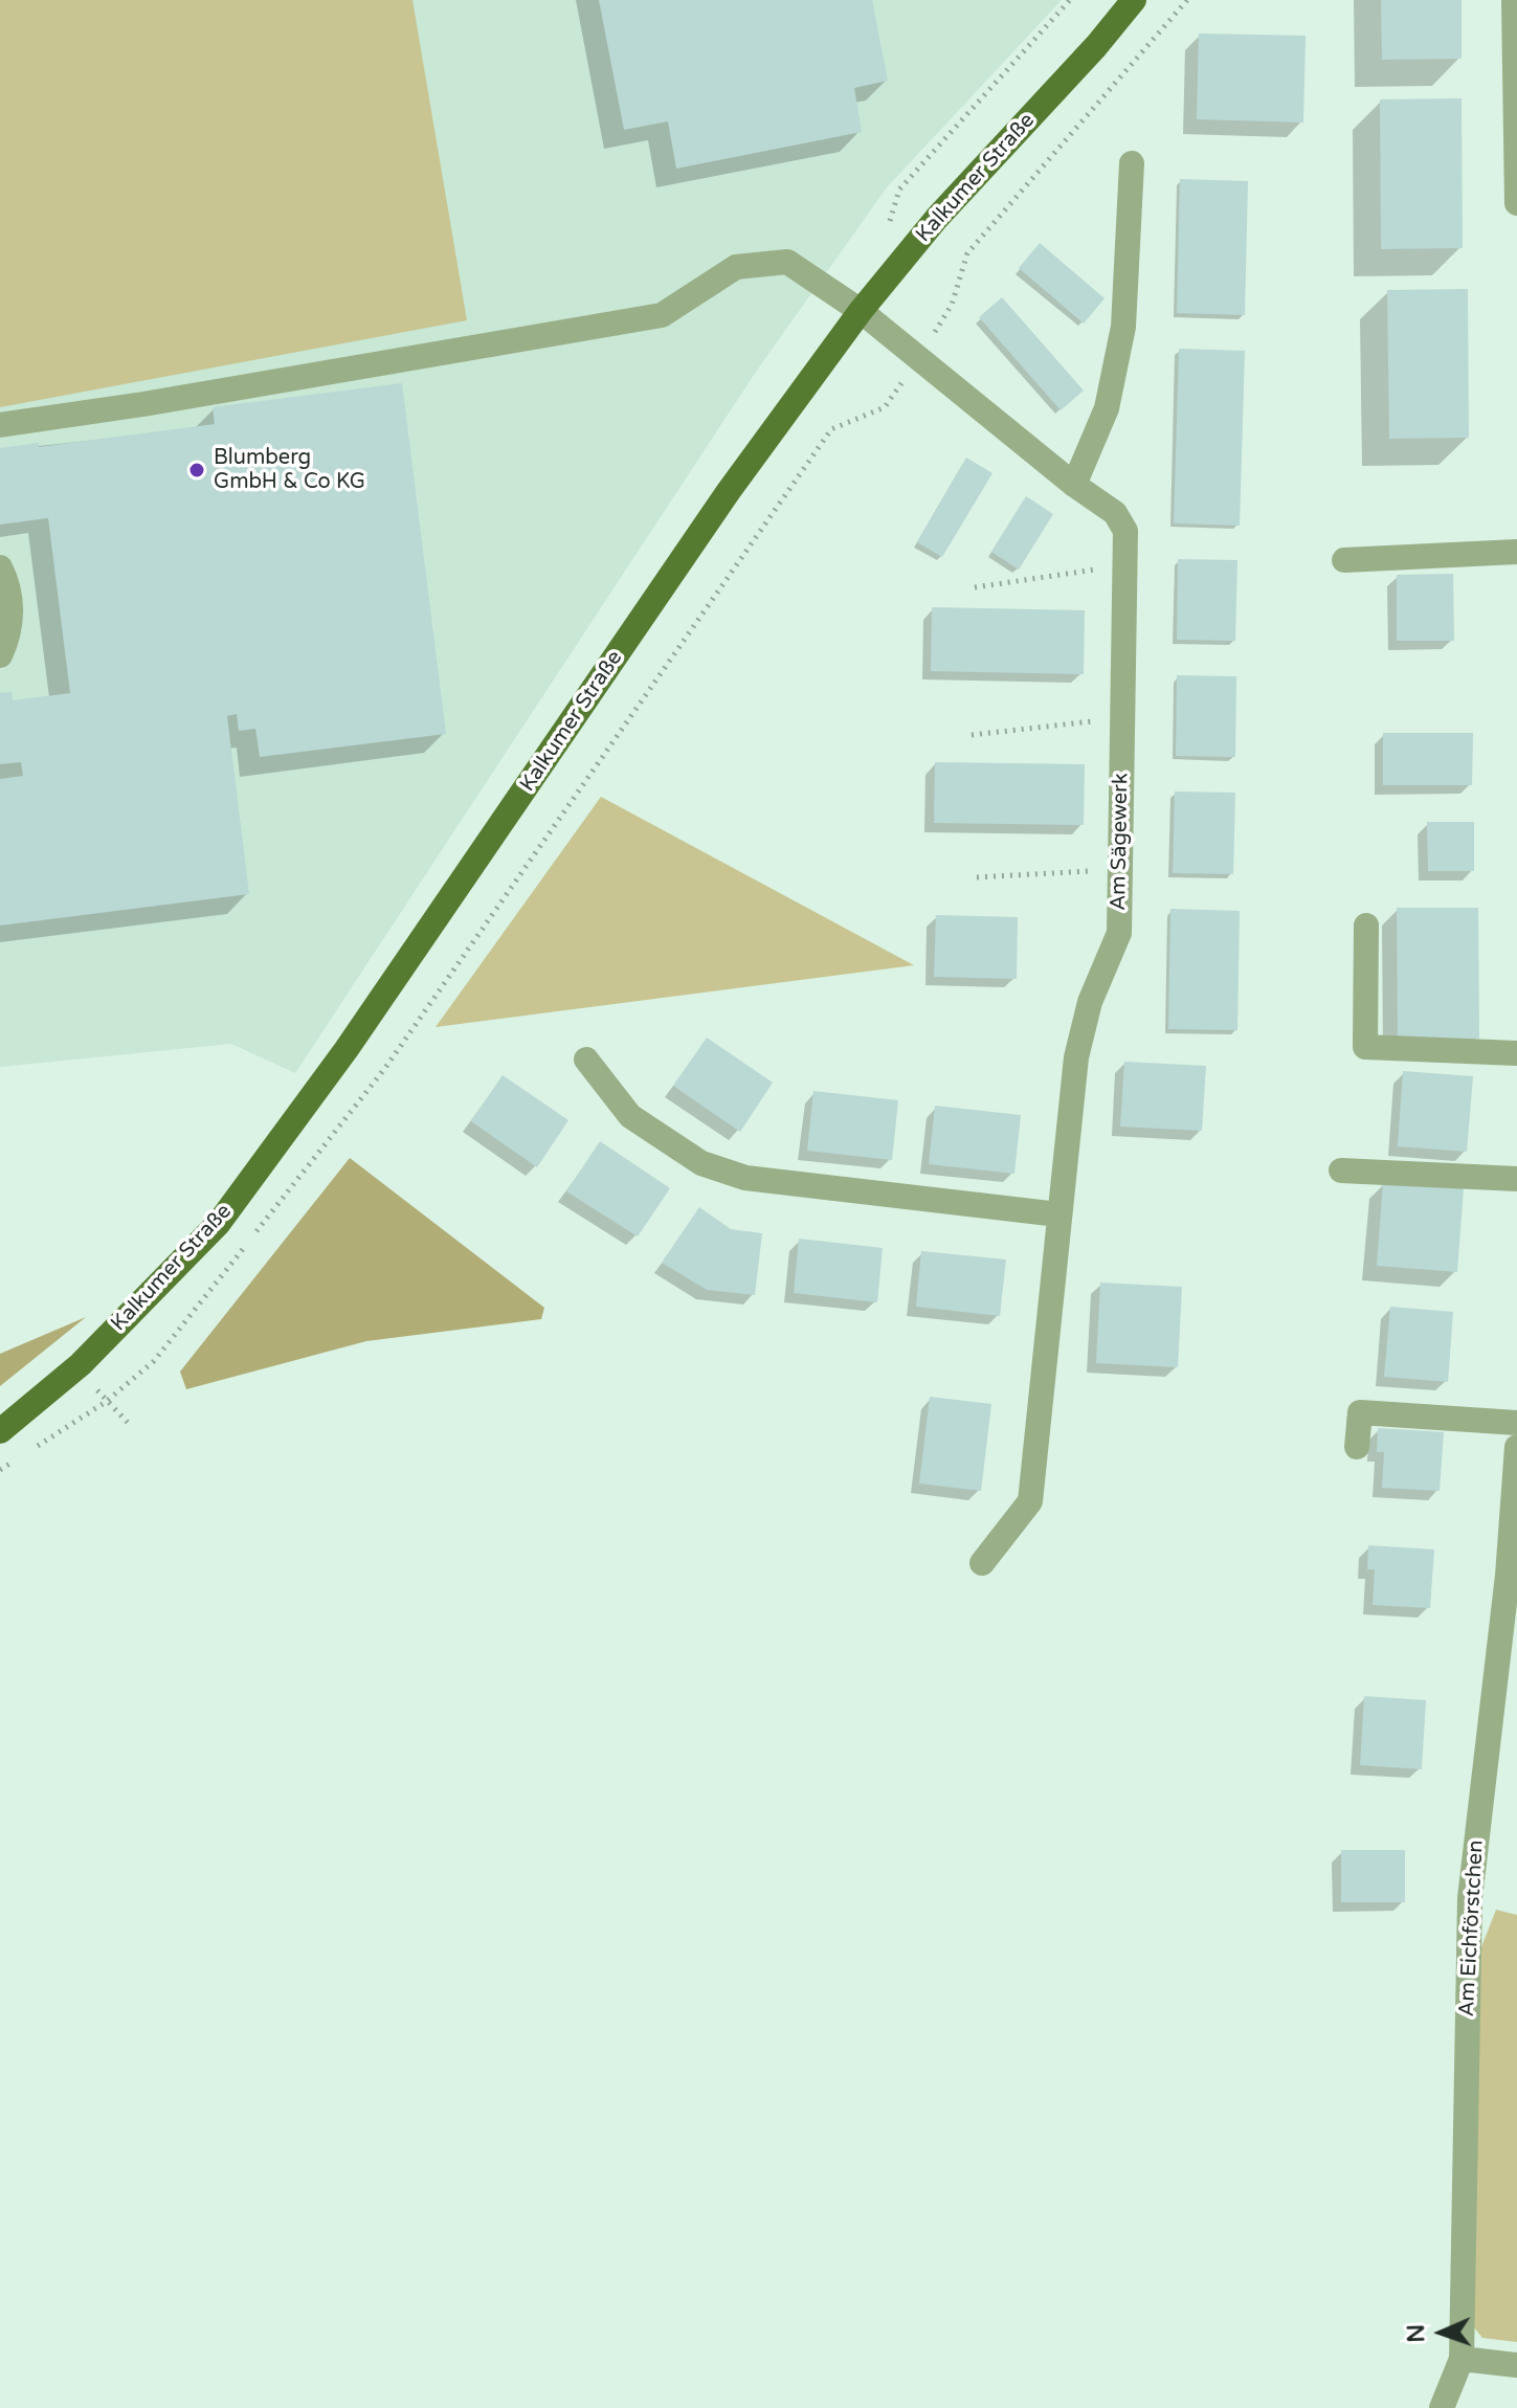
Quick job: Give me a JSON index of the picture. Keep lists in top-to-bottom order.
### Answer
{
  "streets": {
    "main road": ["Kalkumer Straße"],
    "street": ["Am Sägewerk", "Am Eichförstchen"]
  },
  "crossings": [
    ["Kalkumer Straße", "Am Sägewerk"]
  ],
  "places": ["Blumberg GmbH & Co KG"],
  "north": "left"
}
